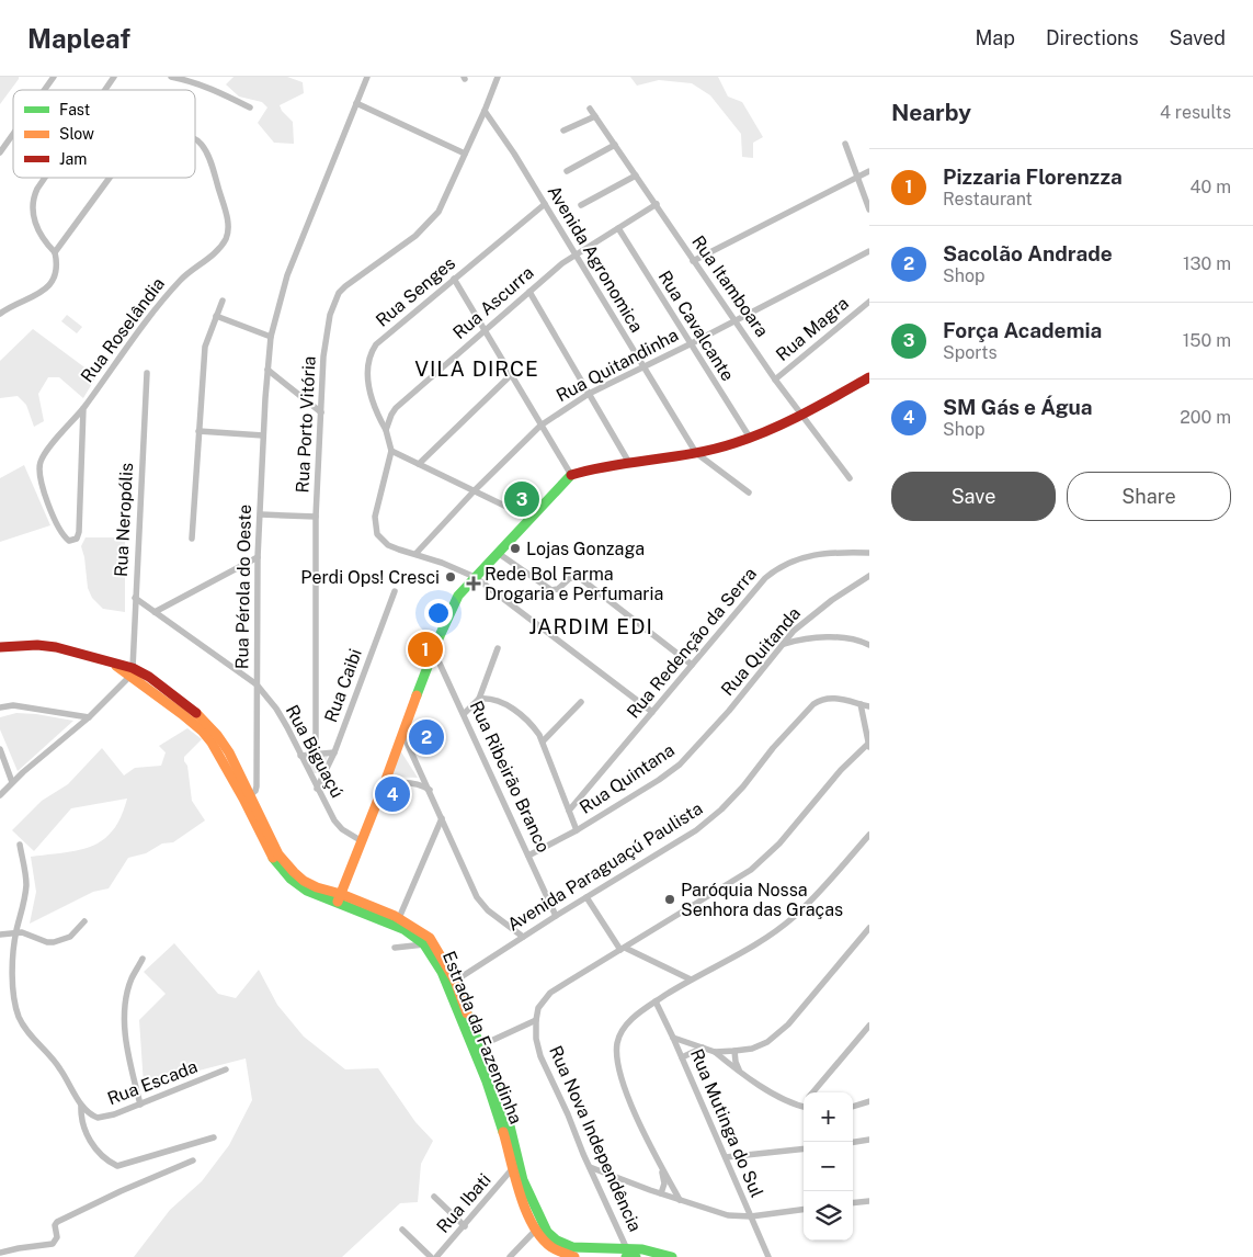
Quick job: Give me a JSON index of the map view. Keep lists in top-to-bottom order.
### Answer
{
  "streets": {
    "main road": ["Estrada da Fazendinha"],
    "street": [
      "Avenida Agronomica",
      "Rua Itamboara",
      "Rua Senges",
      "Rua Ascurra",
      "Rua Cavalcante",
      "Rua Magra",
      "Rua Roselândia",
      "Rua Quitandinha",
      "Rua Porto Vitória",
      "Rua Neropólis",
      "Rua Pérola do Oeste",
      "Rua Redenção da Serra",
      "Rua Quitanda",
      "Rua Caibi",
      "Rua Biguaçú",
      "Rua Ribeirão Branco",
      "Rua Quintana",
      "Avenida Paraguaçú Paulista",
      "Rua Escada",
      "Rua Mutinga do Sul",
      "Rua Nova Independência",
      "Rua Ibati"
    ]
  },
  "crossings": [
    ["Avenida Agronomica", "Rua Senges"],
    ["Avenida Agronomica", "Rua Ascurra"],
    ["Avenida Agronomica", "Rua Quitandinha"],
    ["Avenida Agronomica", "Rua Porto Vitória"],
    ["Rua Itamboara", "Rua Ascurra"],
    ["Rua Itamboara", "Rua Magra"],
    ["Rua Itamboara", "Rua Quitandinha"],
    ["Rua Senges", "Rua Ascurra"],
    ["Rua Ascurra", "Rua Cavalcante"],
    ["Rua Cavalcante", "Rua Quitandinha"],
    ["Rua Neropólis", "Rua Biguaçú"],
    ["Rua Neropólis", "Estrada da Fazendinha"],
    ["Rua Pérola do Oeste", "Rua Biguaçú"],
    ["Rua Pérola do Oeste", "Estrada da Fazendinha"],
    ["Rua Quitanda", "Rua Quintana"],
    ["Rua Caibi", "Rua Biguaçú"],
    ["Rua Ribeirão Branco", "Rua Quintana"],
    ["Rua Ribeirão Branco", "Avenida Paraguaçú Paulista"],
    ["Avenida Paraguaçú Paulista", "Estrada da Fazendinha"],
    ["Estrada da Fazendinha", "Rua Nova Independência"],
    ["Estrada da Fazendinha", "Rua Ibati"]
  ],
  "districts": ["VILA DIRCE", "JARDIM EDI"],
  "places": {
    "other": ["Lojas Gonzaga", "Perdi Ops! Cresci", "Paróquia Nossa Senhora das Graças"],
    "health": ["Rede Bol Farma Drogaria e Perfumaria"]
  },
  "legend": ["Fast", "Slow", "Jam"],
  "page": {
    "header": "Mapleaf",
    "nav": ["Map", "Directions", "Saved"],
    "heading": ["Nearby", "4 results"],
    "list": [
      {
        "mark": "1",
        "name": "Pizzaria Florenzza",
        "note": "Restaurant",
        "value": "40 m"
      },
      {
        "mark": "2",
        "name": "Sacolão Andrade",
        "note": "Shop",
        "value": "130 m"
      },
      {
        "mark": "3",
        "name": "Força Academia",
        "note": "Sports",
        "value": "150 m"
      },
      {
        "mark": "4",
        "name": "SM Gás e Água",
        "note": "Shop",
        "value": "200 m"
      }
    ],
    "buttons": ["Save", "Share"],
    "pins": [
      "3",
      "1",
      "2",
      "4"
    ],
    "map_buttons": ["+", "−"]
  }
}
